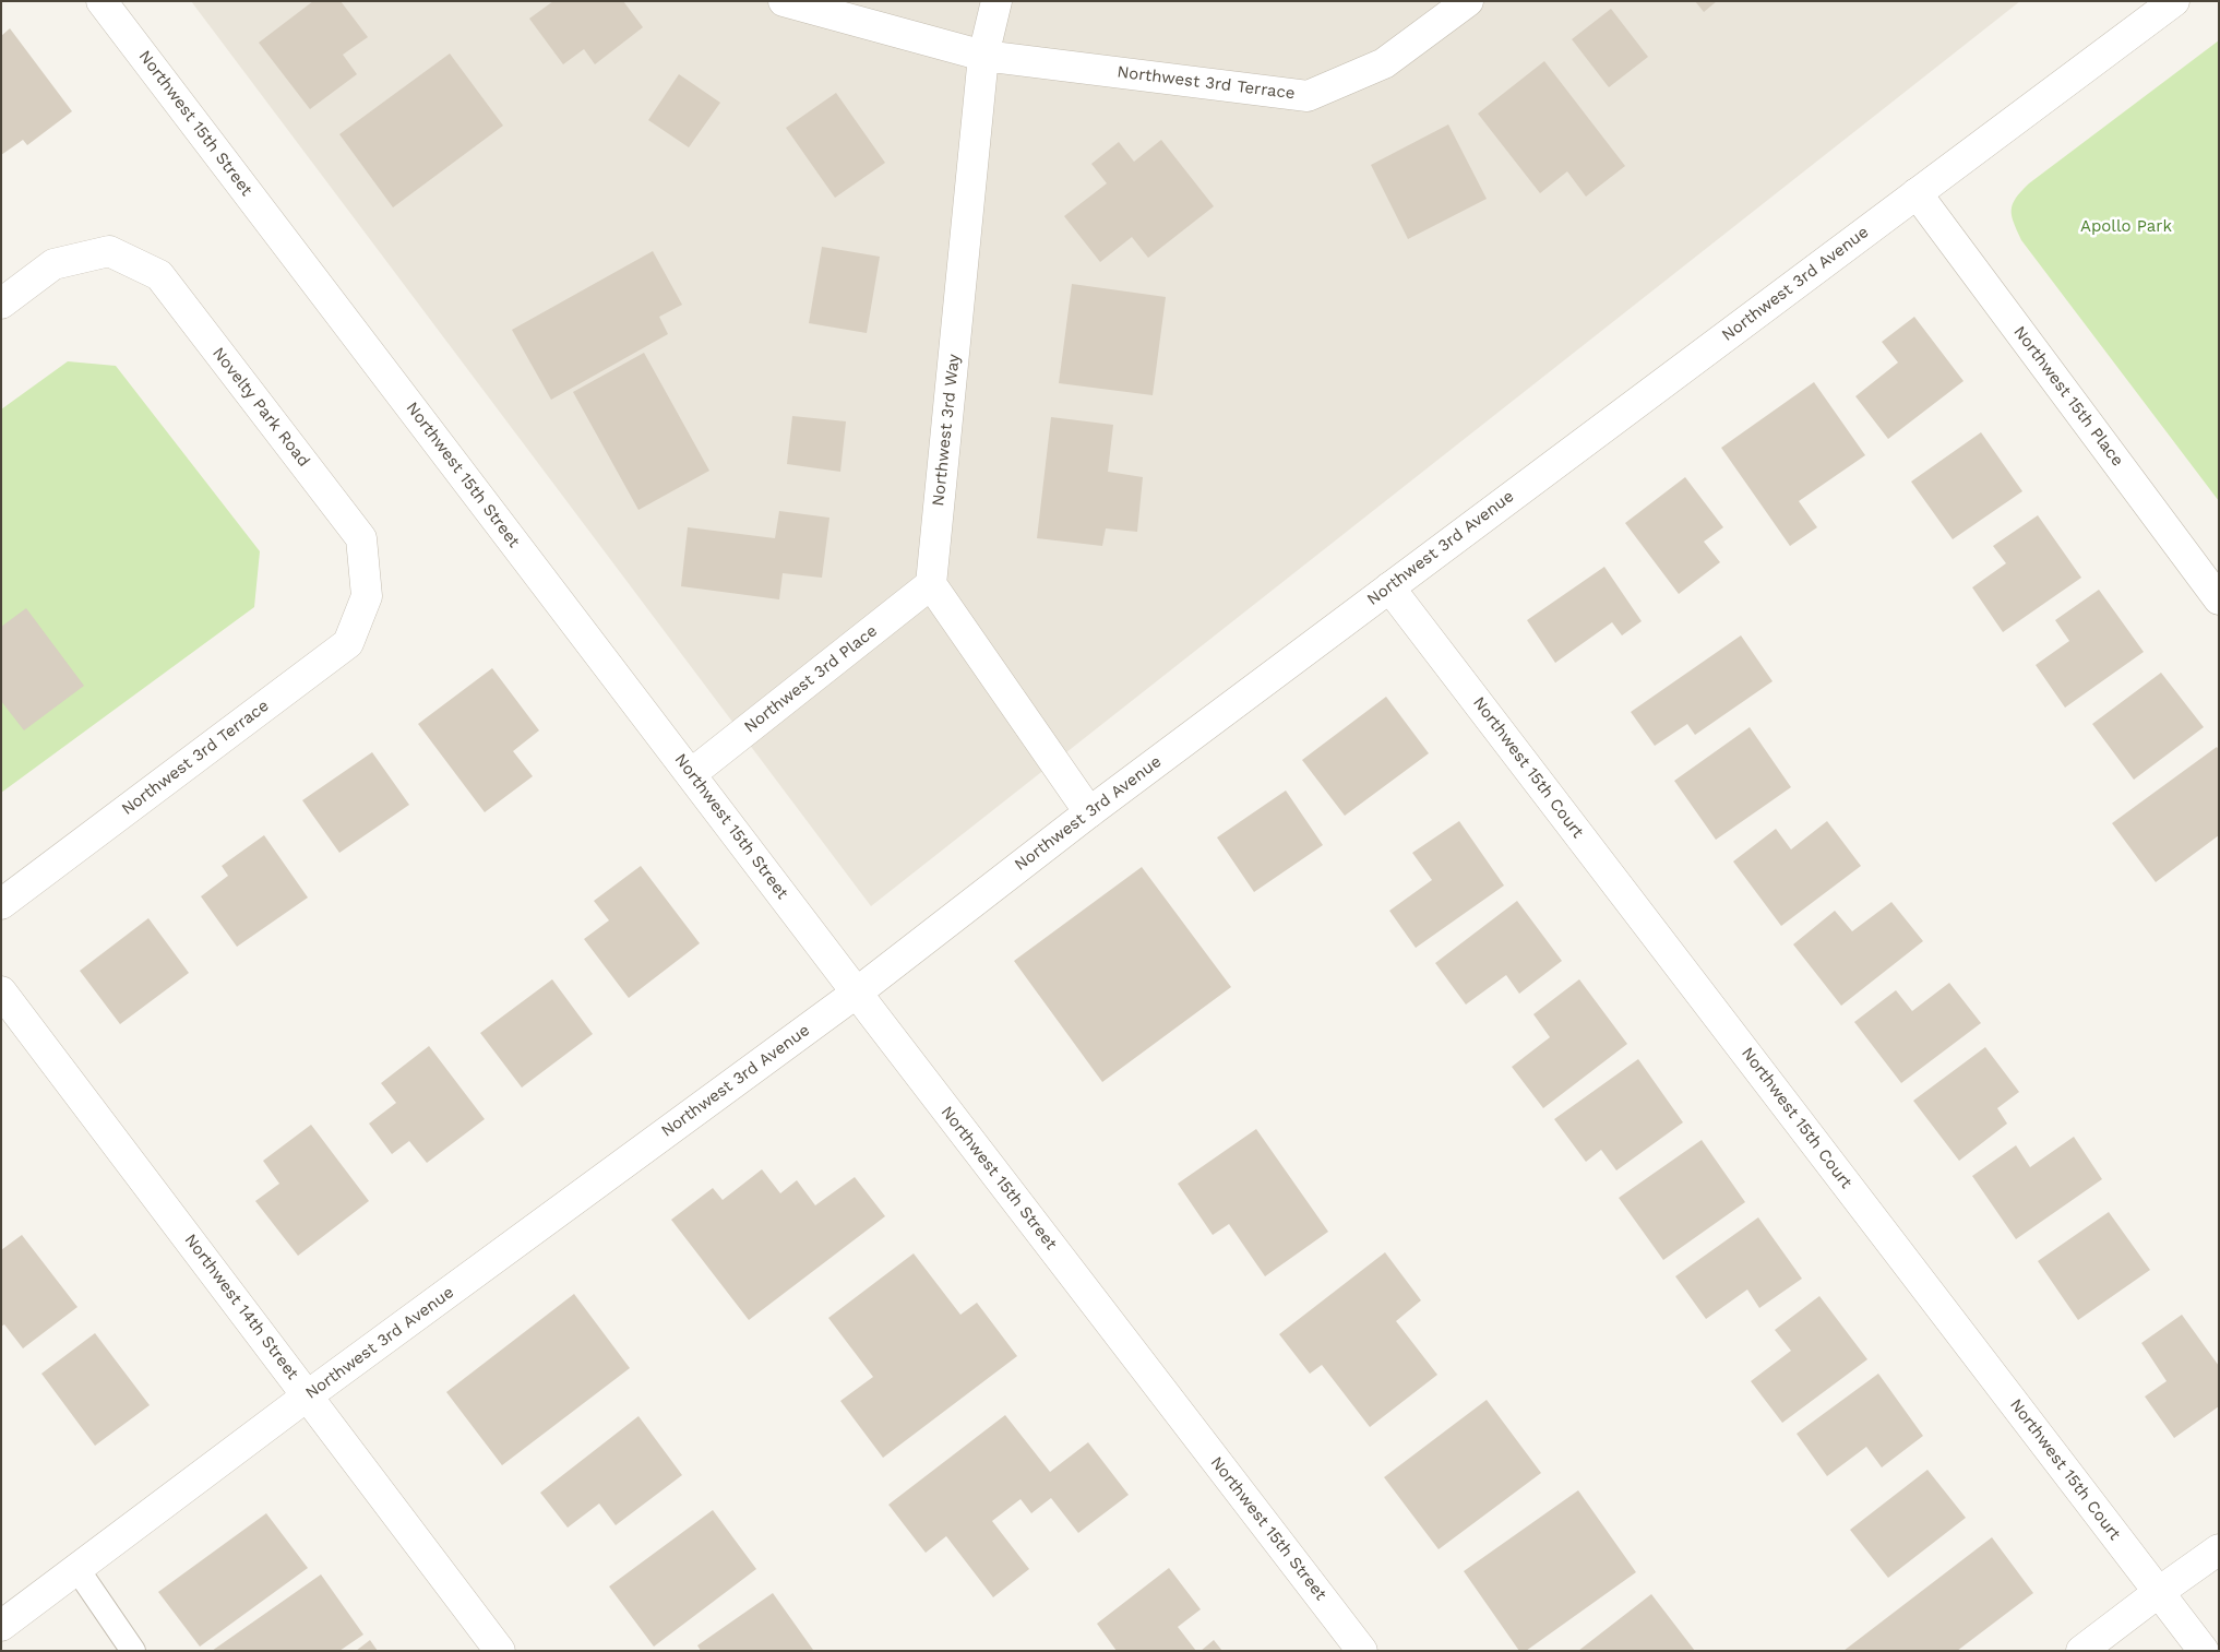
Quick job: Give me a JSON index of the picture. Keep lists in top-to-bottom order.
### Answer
{
  "streets": {
    "street": [
      "Northwest 3rd Terrace",
      "Northwest 15th Street",
      "Northwest 3rd Avenue",
      "Northwest 15th Place",
      "Novelty Park Road",
      "Northwest 3rd Way",
      "Northwest 3rd Place",
      "Northwest 15th Court",
      "Northwest 14th Street"
    ]
  },
  "crossings": [
    ["Northwest 3rd Terrace", "Novelty Park Road"],
    ["Northwest 3rd Terrace", "Northwest 3rd Way"],
    ["Northwest 15th Street", "Northwest 3rd Avenue"],
    ["Northwest 15th Street", "Northwest 3rd Place"],
    ["Northwest 3rd Avenue", "Northwest 15th Place"],
    ["Northwest 3rd Avenue", "Northwest 15th Court"],
    ["Northwest 3rd Avenue", "Northwest 14th Street"],
    ["Northwest 3rd Way", "Northwest 3rd Place"]
  ],
  "parks": ["Apollo Park"]
}
